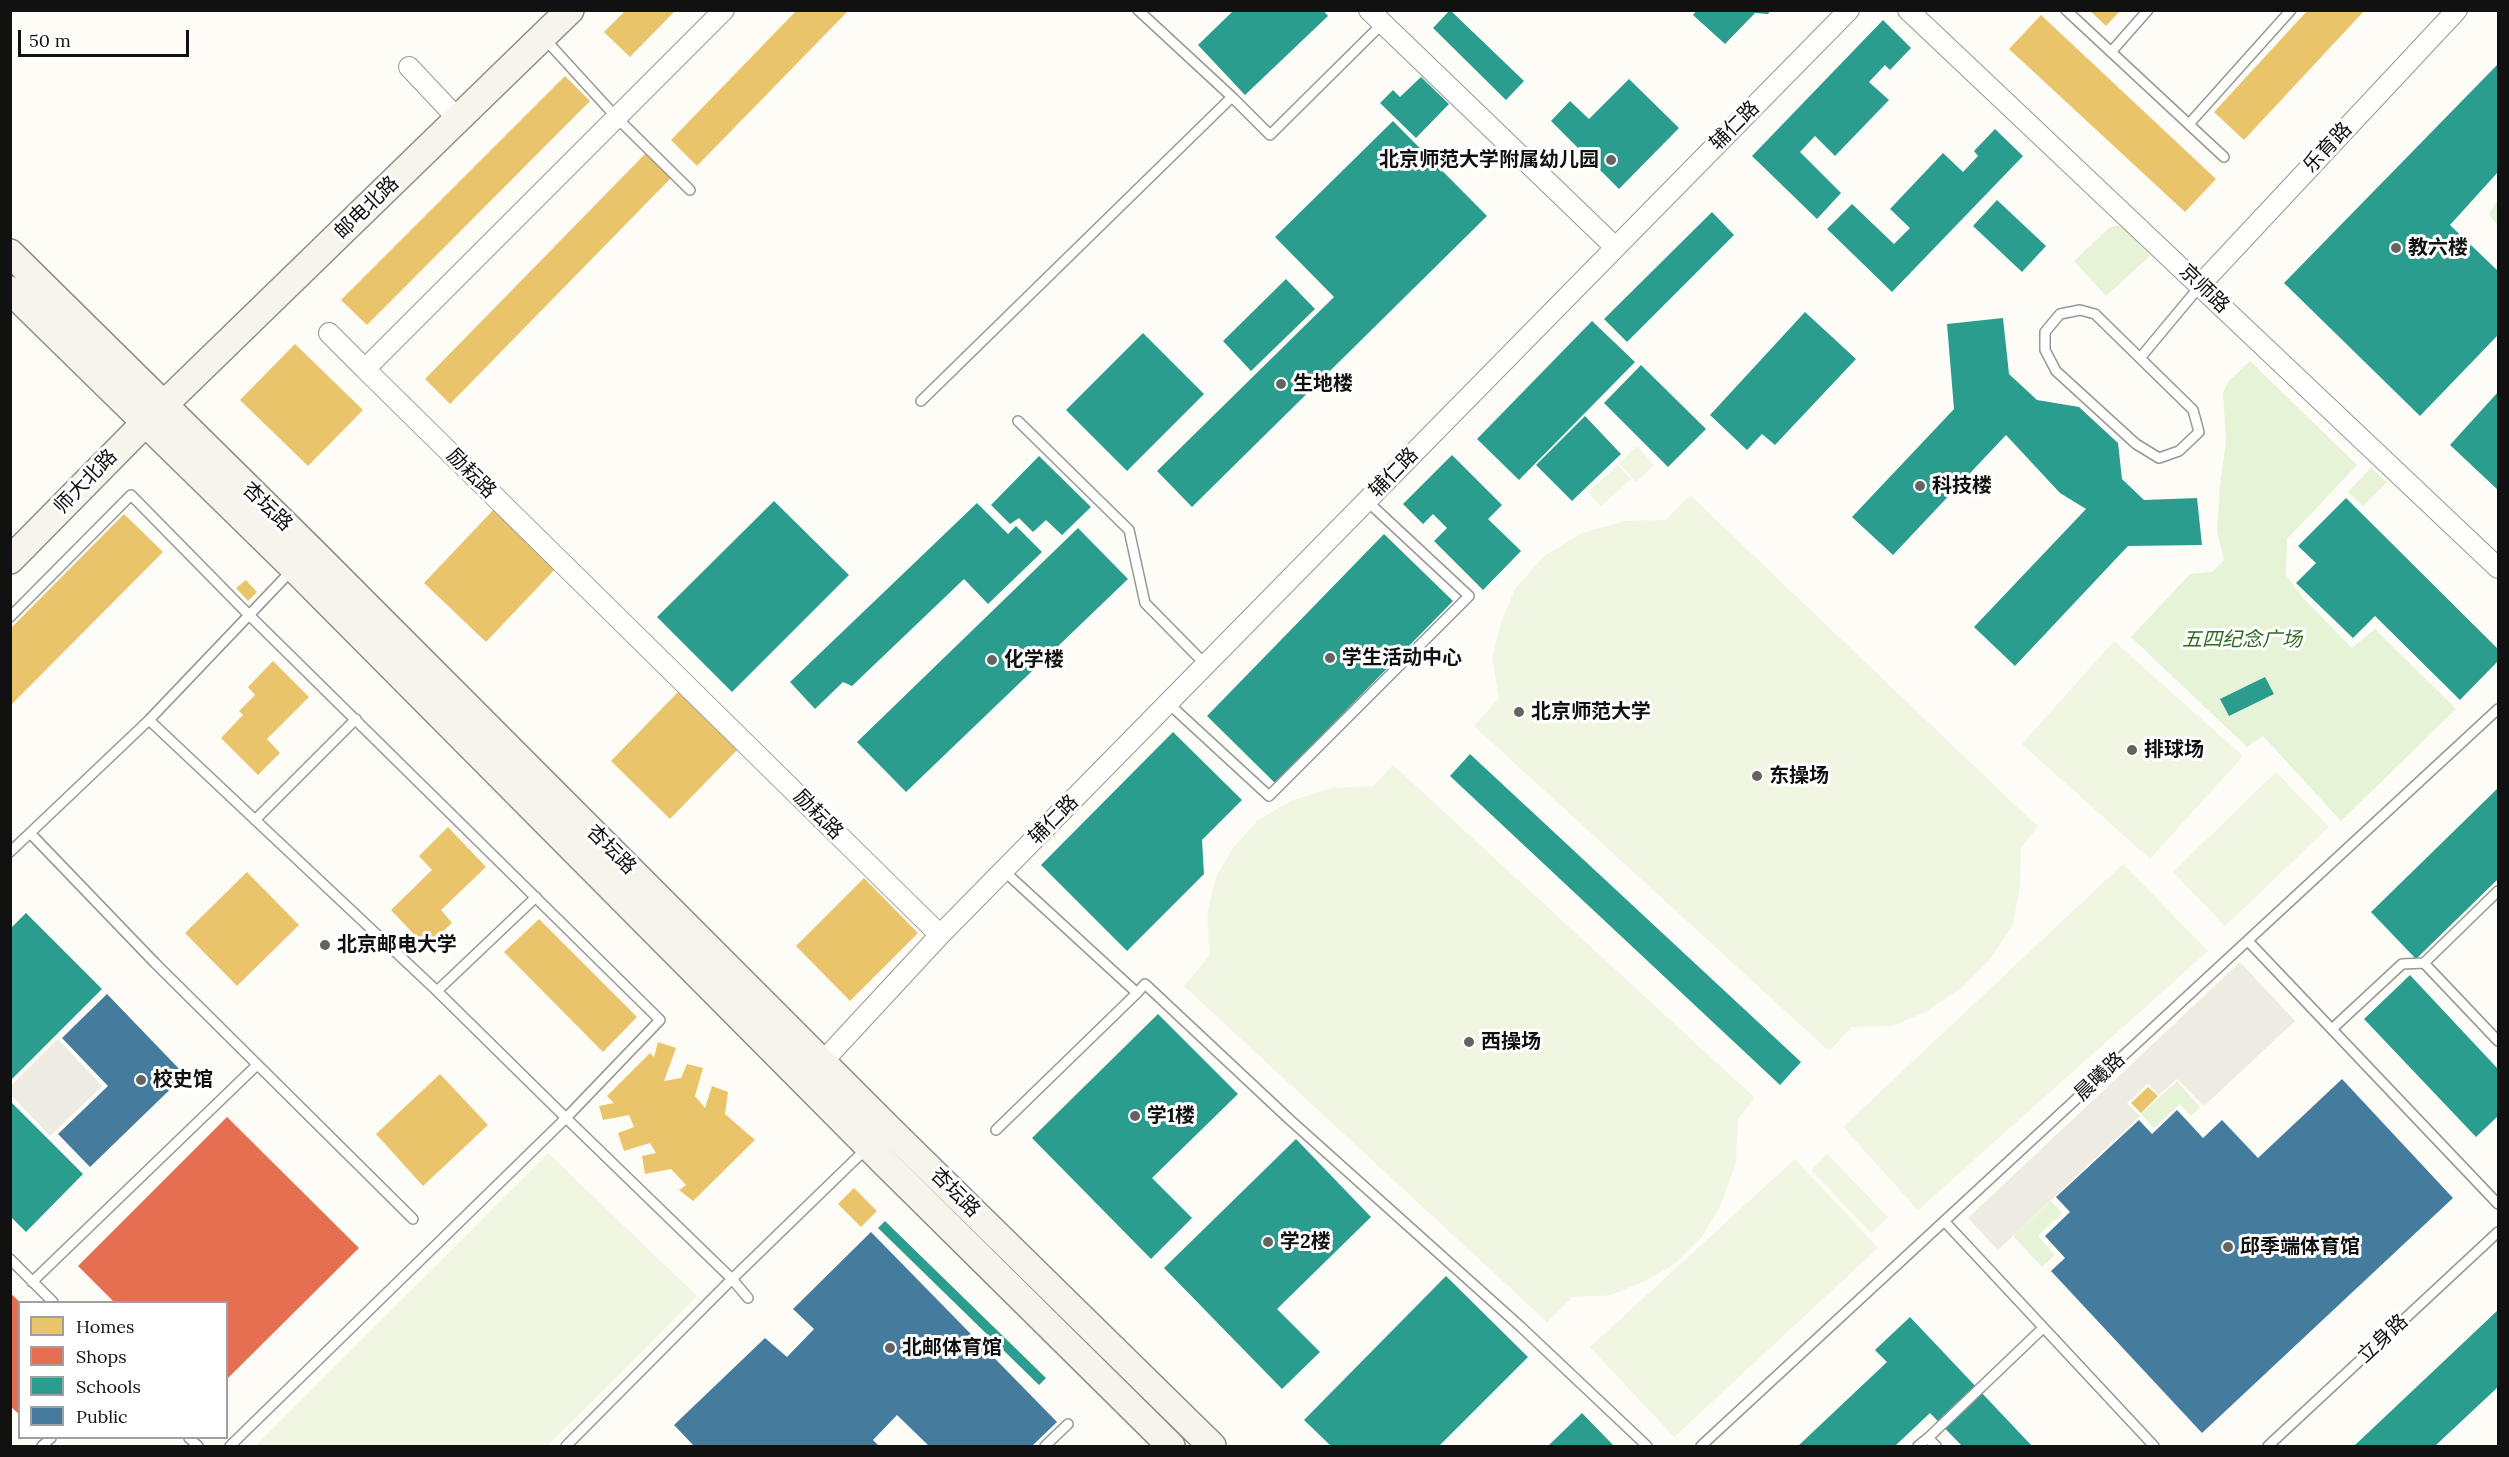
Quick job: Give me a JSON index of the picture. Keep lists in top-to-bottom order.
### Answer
{
  "streets": {
    "street": [
      "辅仁路",
      "乐育路",
      "邮电北路",
      "京师路",
      "励耘路",
      "师大北路",
      "杏坛路"
    ],
    "lane": ["晨曦路", "立身路"]
  },
  "crossings": [
    ["辅仁路", "励耘路"],
    ["辅仁路", "杏坛路"],
    ["乐育路", "京师路"],
    ["邮电北路", "师大北路"],
    ["邮电北路", "杏坛路"],
    ["师大北路", "杏坛路"]
  ],
  "parks": ["五四纪念广场"],
  "places": [
    "北京师范大学附属幼儿园",
    "教六楼",
    "生地楼",
    "科技楼",
    "学生活动中心",
    "化学楼",
    "北京师范大学",
    "排球场",
    "东操场",
    "北京邮电大学",
    "西操场",
    "校史馆",
    "学1楼",
    "学2楼",
    "邱季端体育馆",
    "北邮体育馆"
  ],
  "legend": [
    "Homes",
    "Shops",
    "Schools",
    "Public"
  ],
  "scale_bar": "50 m"
}
